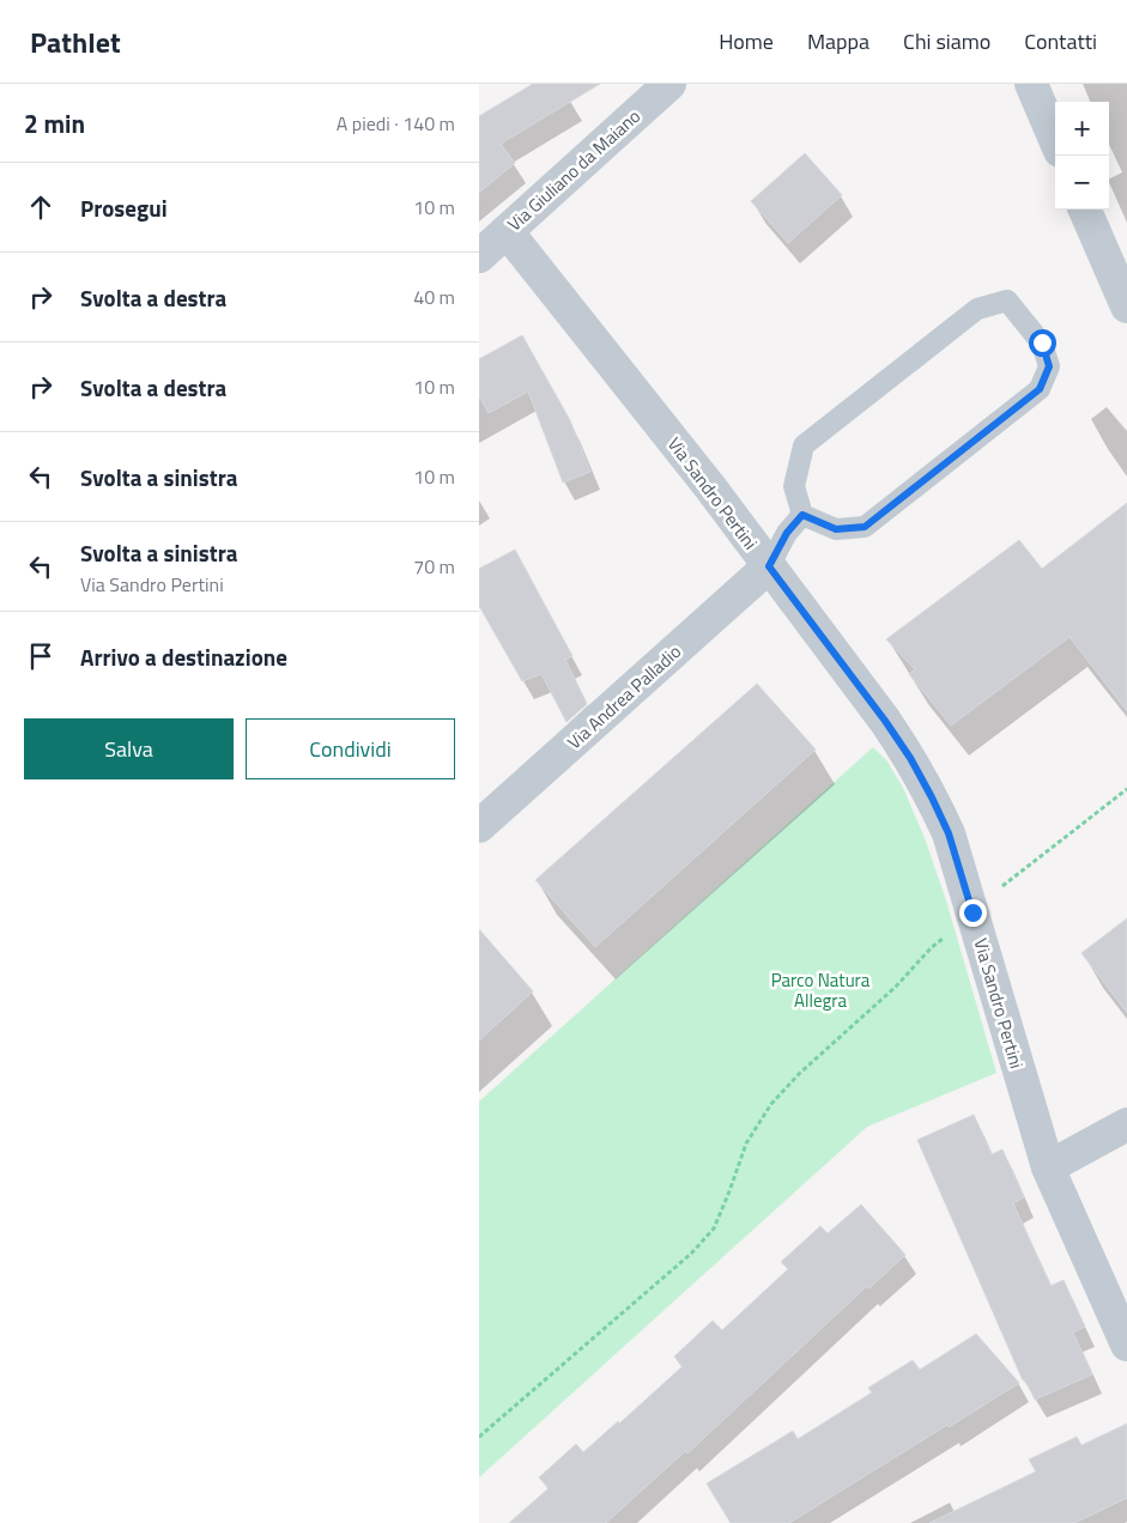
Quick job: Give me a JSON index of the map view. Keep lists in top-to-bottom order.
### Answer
{
  "streets": {
    "street": ["Via Giuliano da Maiano", "Via Sandro Pertini", "Via Andrea Palladio"]
  },
  "crossings": [
    ["Via Giuliano da Maiano", "Via Sandro Pertini"],
    ["Via Sandro Pertini", "Via Andrea Palladio"]
  ],
  "parks": ["Parco Natura Allegra"],
  "page": {
    "header": "Pathlet",
    "nav": [
      "Home",
      "Mappa",
      "Chi siamo",
      "Contatti"
    ],
    "heading": ["2 min", "A piedi · 140 m"],
    "map_buttons": ["+", "−"],
    "list": [
      ["Prosegui", "10 m"],
      ["Svolta a destra", "40 m"],
      ["Svolta a destra", "10 m"],
      ["Svolta a sinistra", "10 m"],
      ["Svolta a sinistra", "Via Sandro Pertini", "70 m"],
      "Arrivo a destinazione"
    ],
    "buttons": ["Salva", "Condividi"]
  }
}
